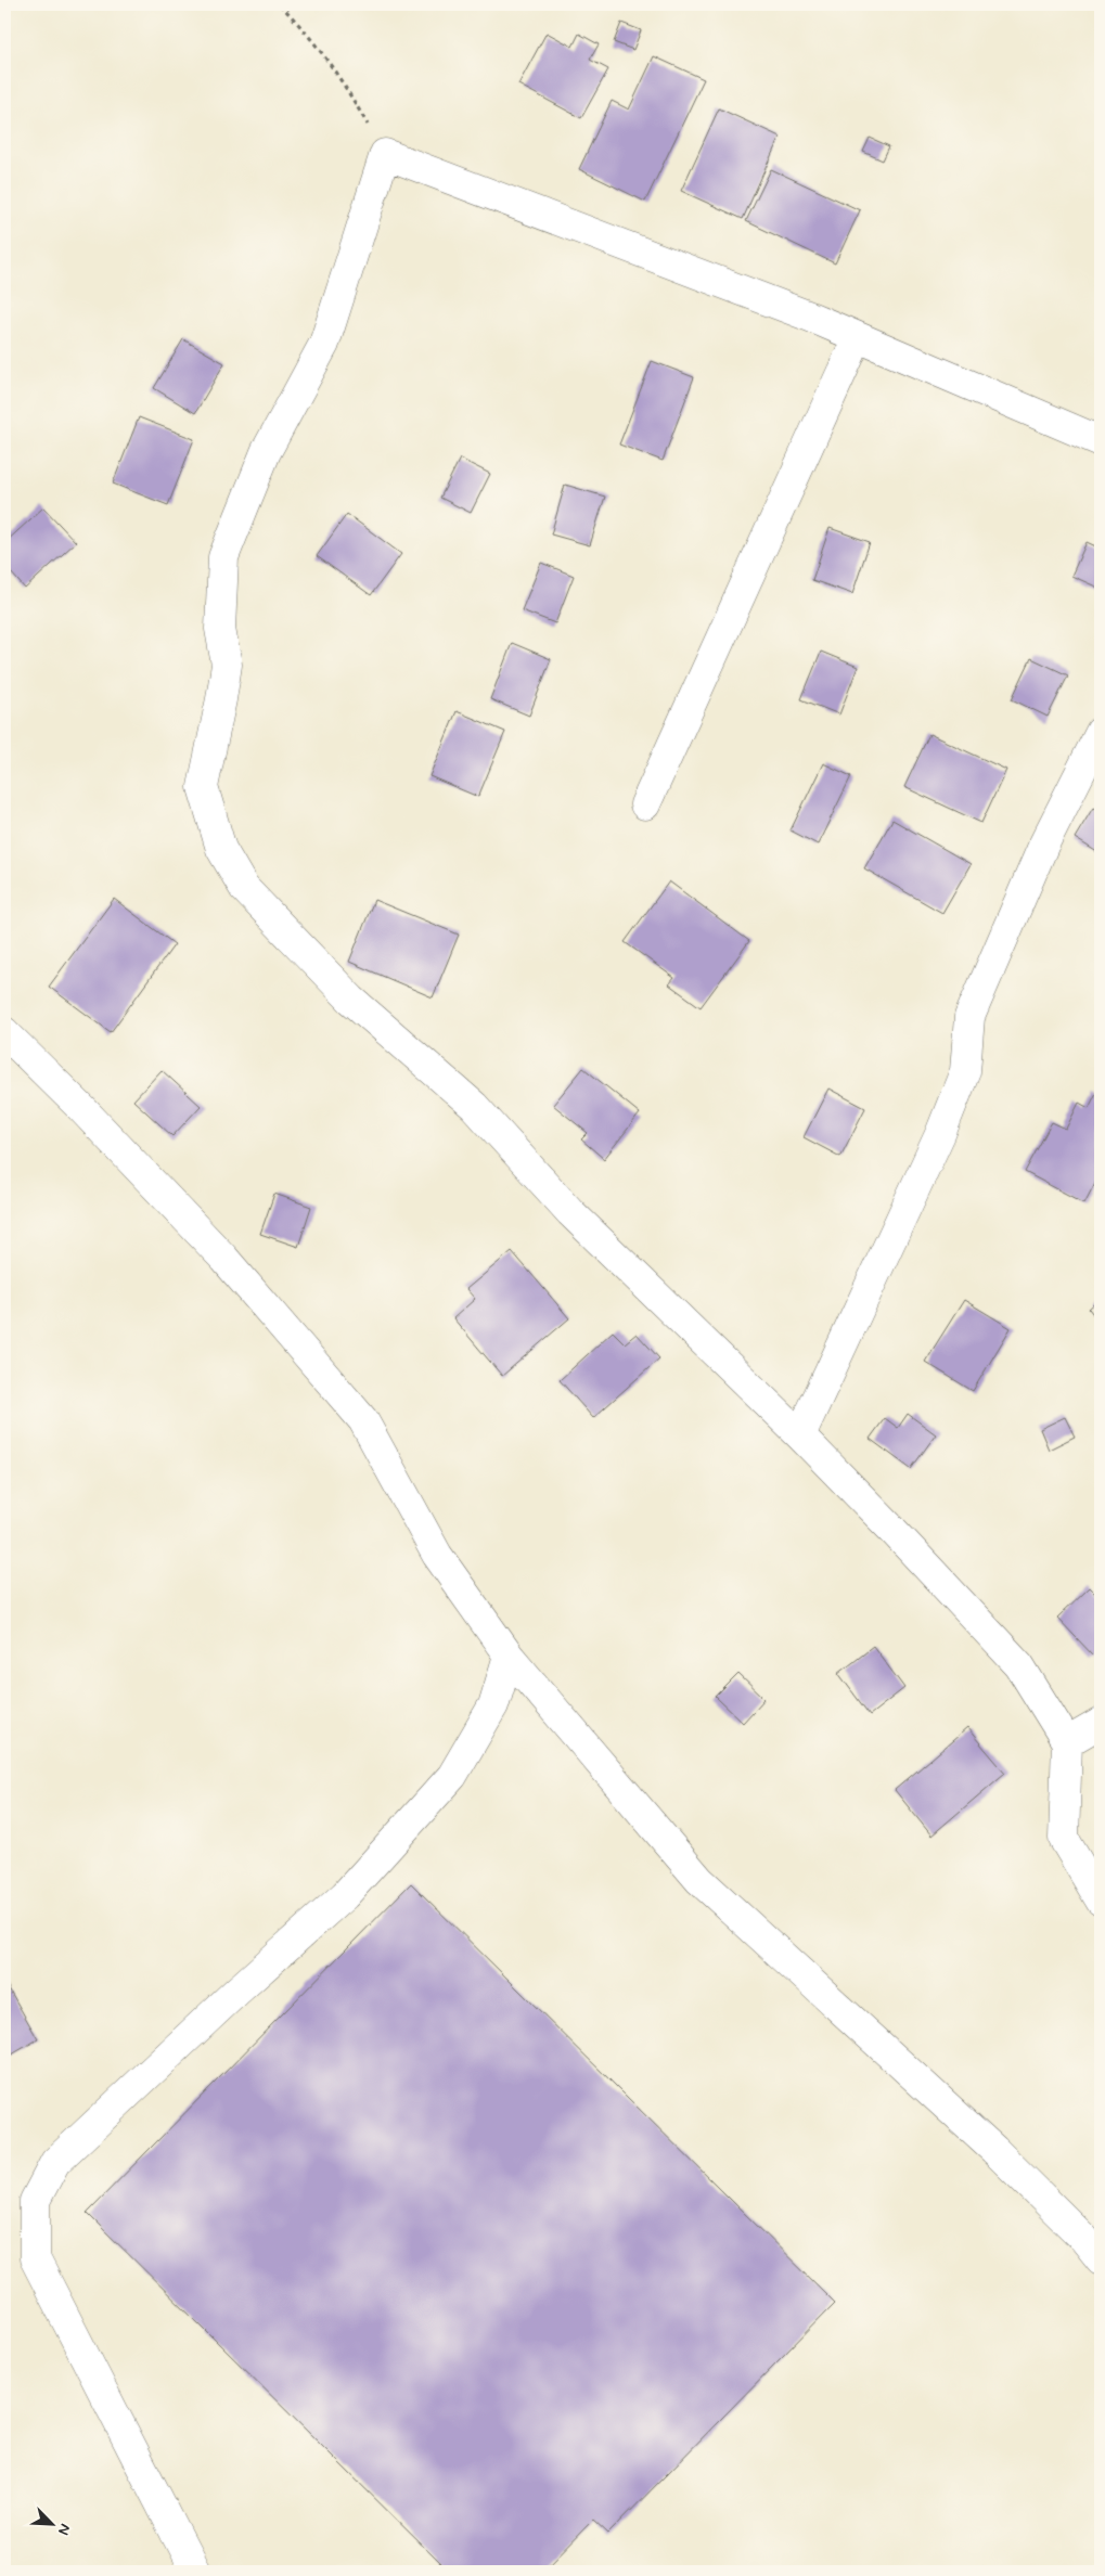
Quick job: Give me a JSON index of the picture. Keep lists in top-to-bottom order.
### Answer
{
  "north": "bottom right"
}
